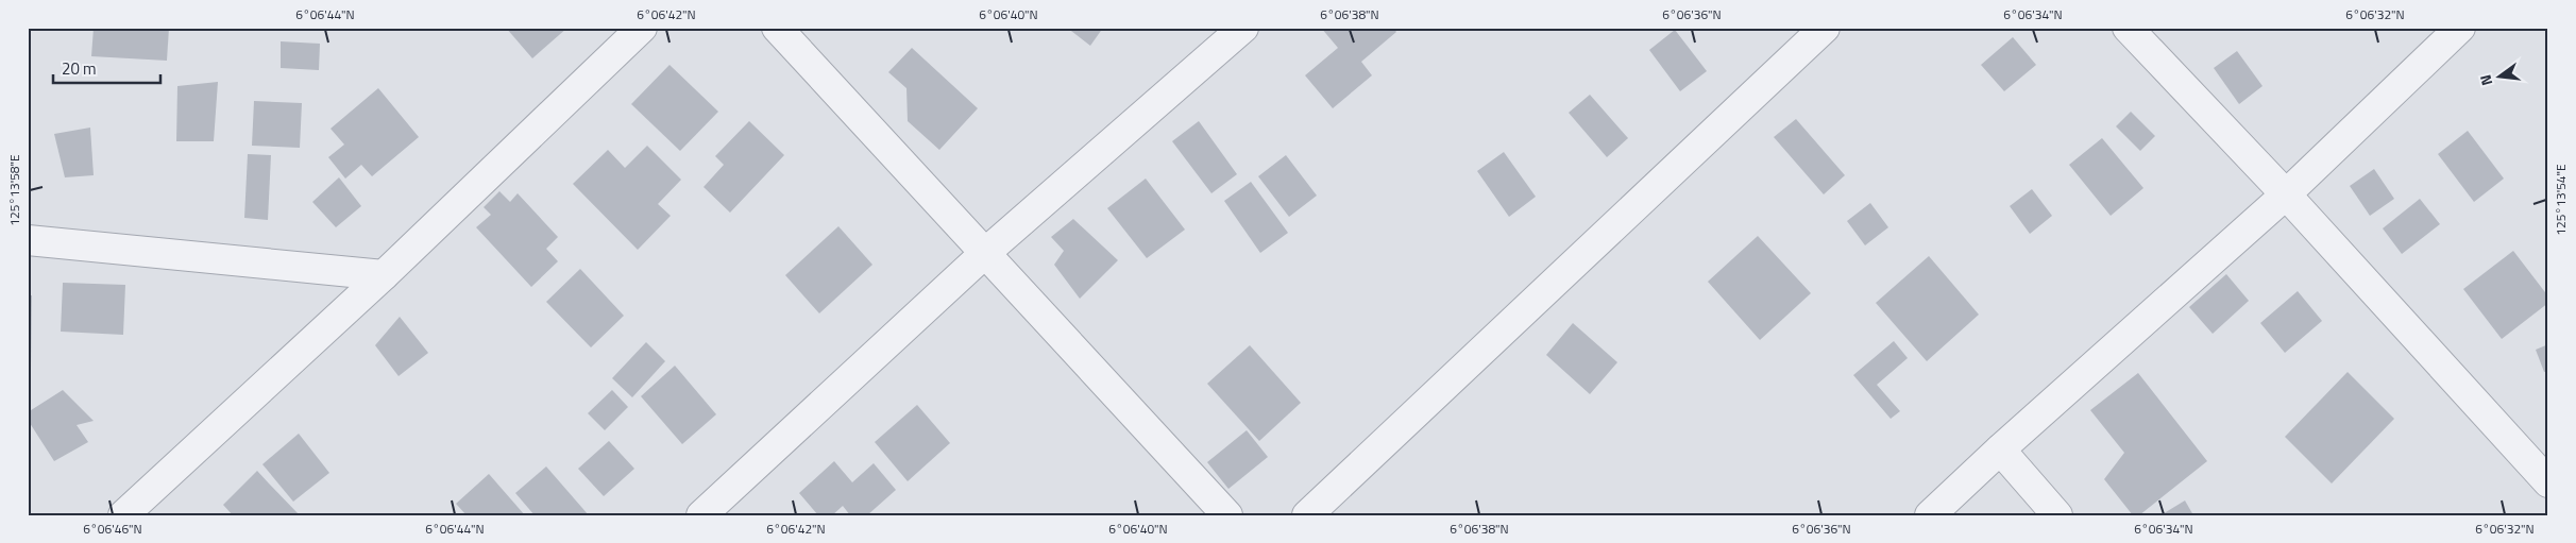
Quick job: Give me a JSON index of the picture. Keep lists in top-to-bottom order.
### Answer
{
  "scale_bar": "20 m",
  "north": "left",
  "coordinates": [
    "6°06'44\"N",
    "6°06'42\"N",
    "6°06'40\"N",
    "6°06'38\"N",
    "6°06'36\"N",
    "6°06'34\"N",
    "6°06'32\"N",
    "125°13'58\"E",
    "125°13'54\"E",
    "6°06'46\"N"
  ]
}
